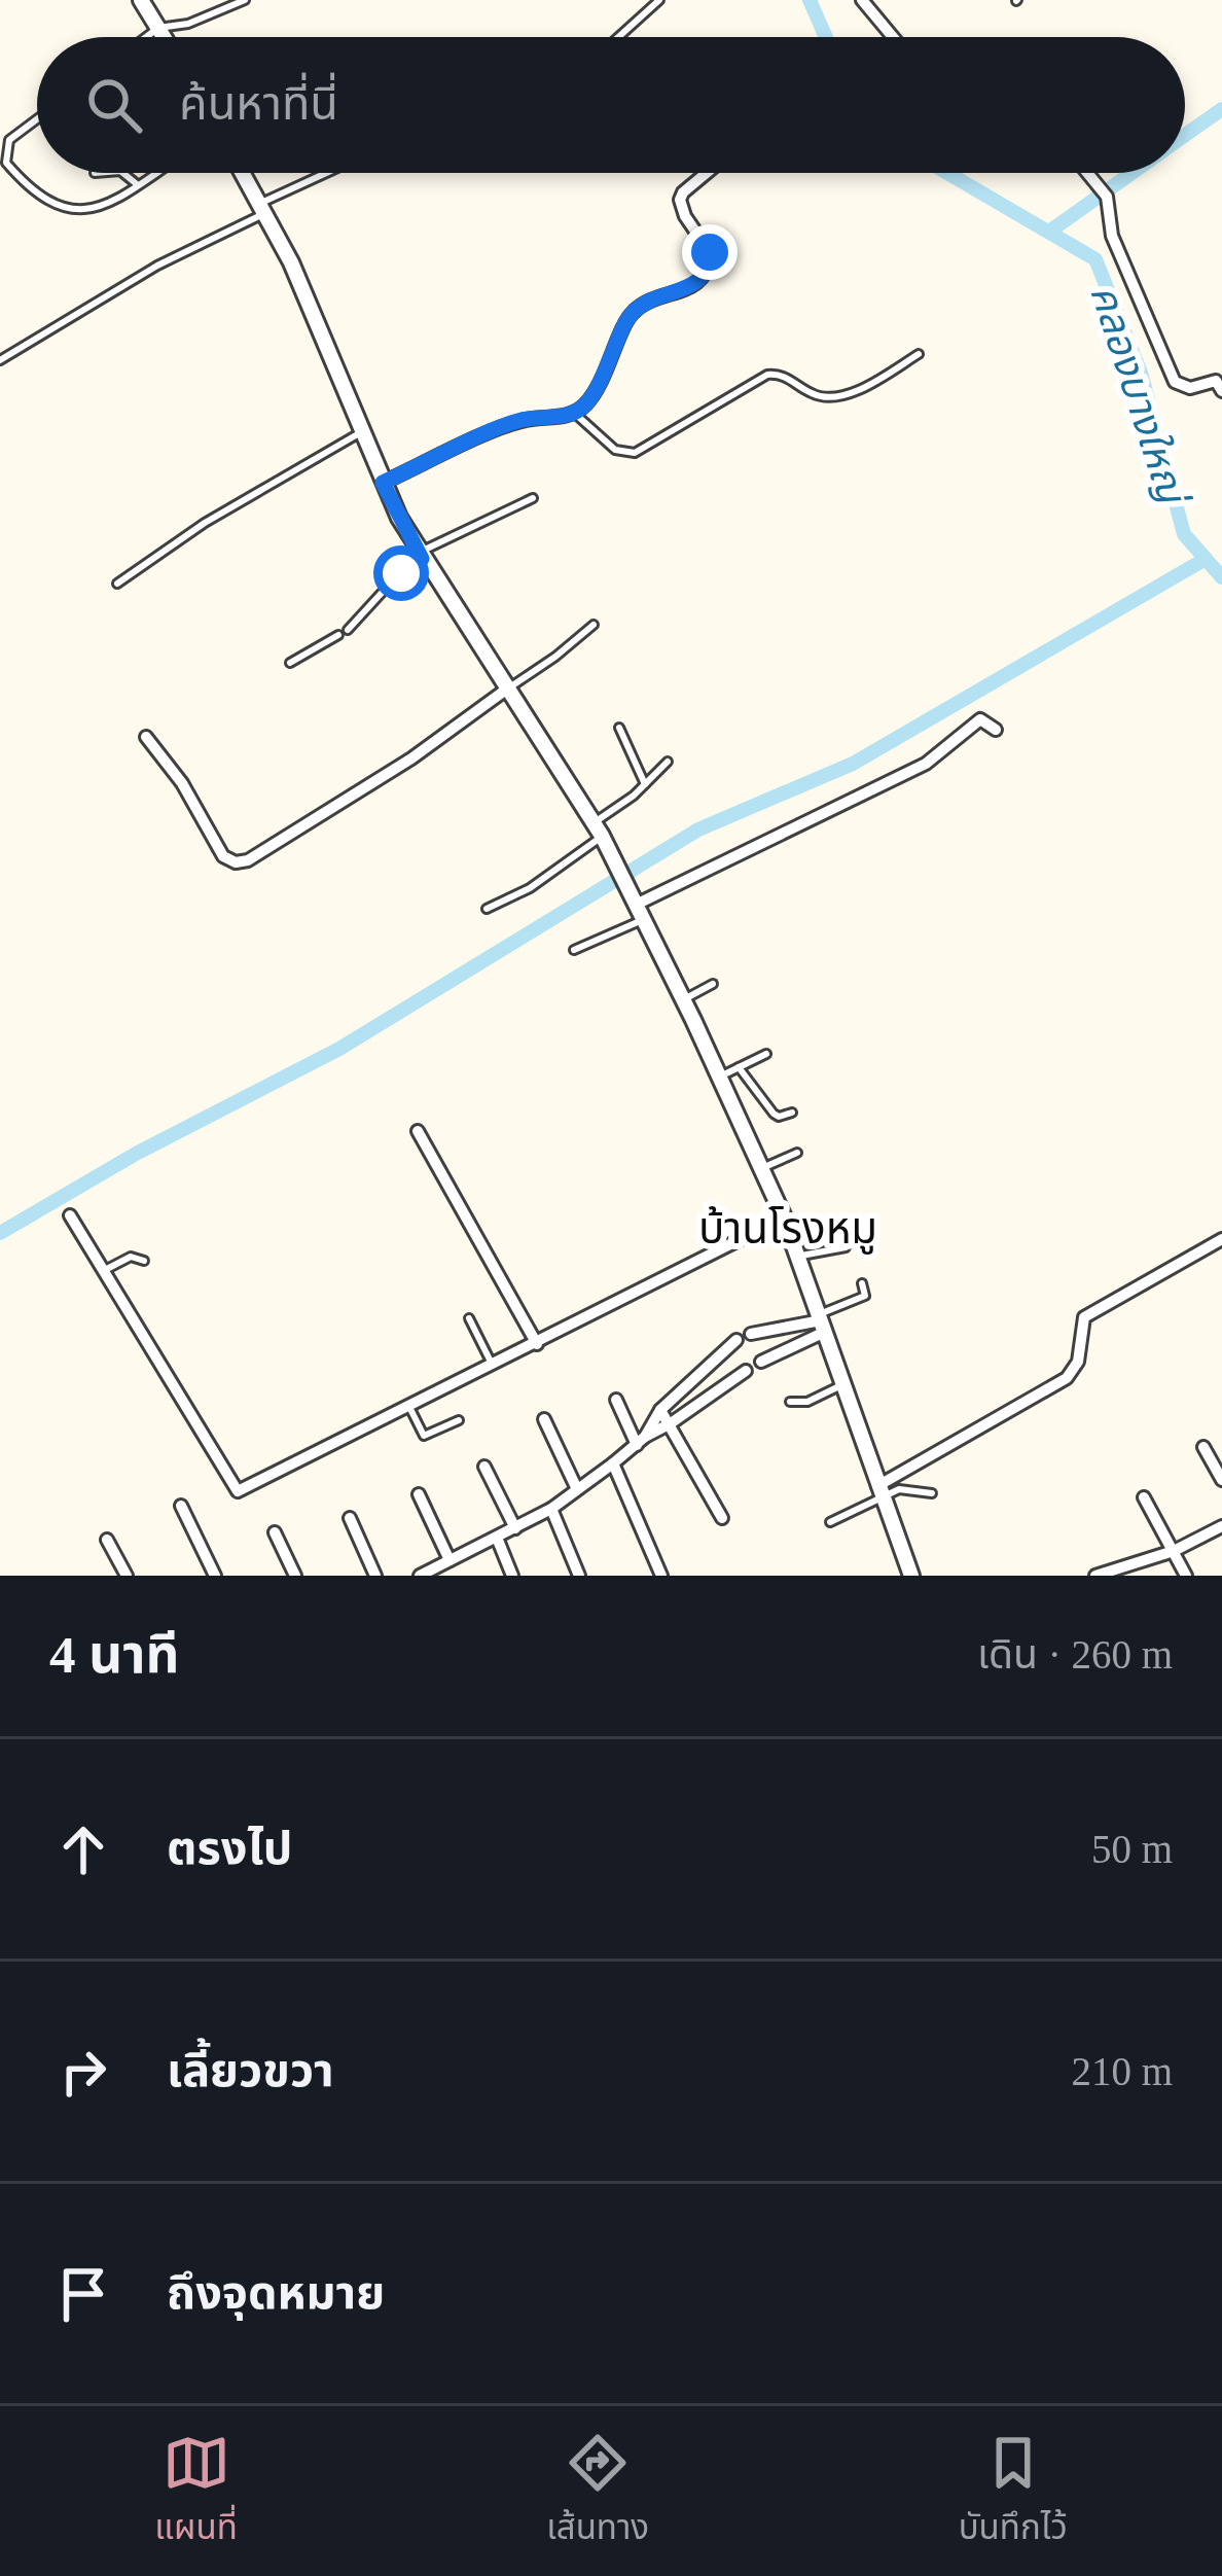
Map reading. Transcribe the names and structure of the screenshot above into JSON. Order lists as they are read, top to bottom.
{
  "districts": ["บ้านโรงหมู"],
  "water": ["คลองบางใหญ่"],
  "page": {
    "search": "ค้นหาที่นี่",
    "heading": ["4 นาที", "เดิน · 260 m"],
    "list": [
      ["ตรงไป", "50 m"],
      ["เลี้ยวขวา", "210 m"],
      "ถึงจุดหมาย"
    ],
    "nav": ["แผนที่", "เส้นทาง", "บันทึกไว้"]
  }
}
